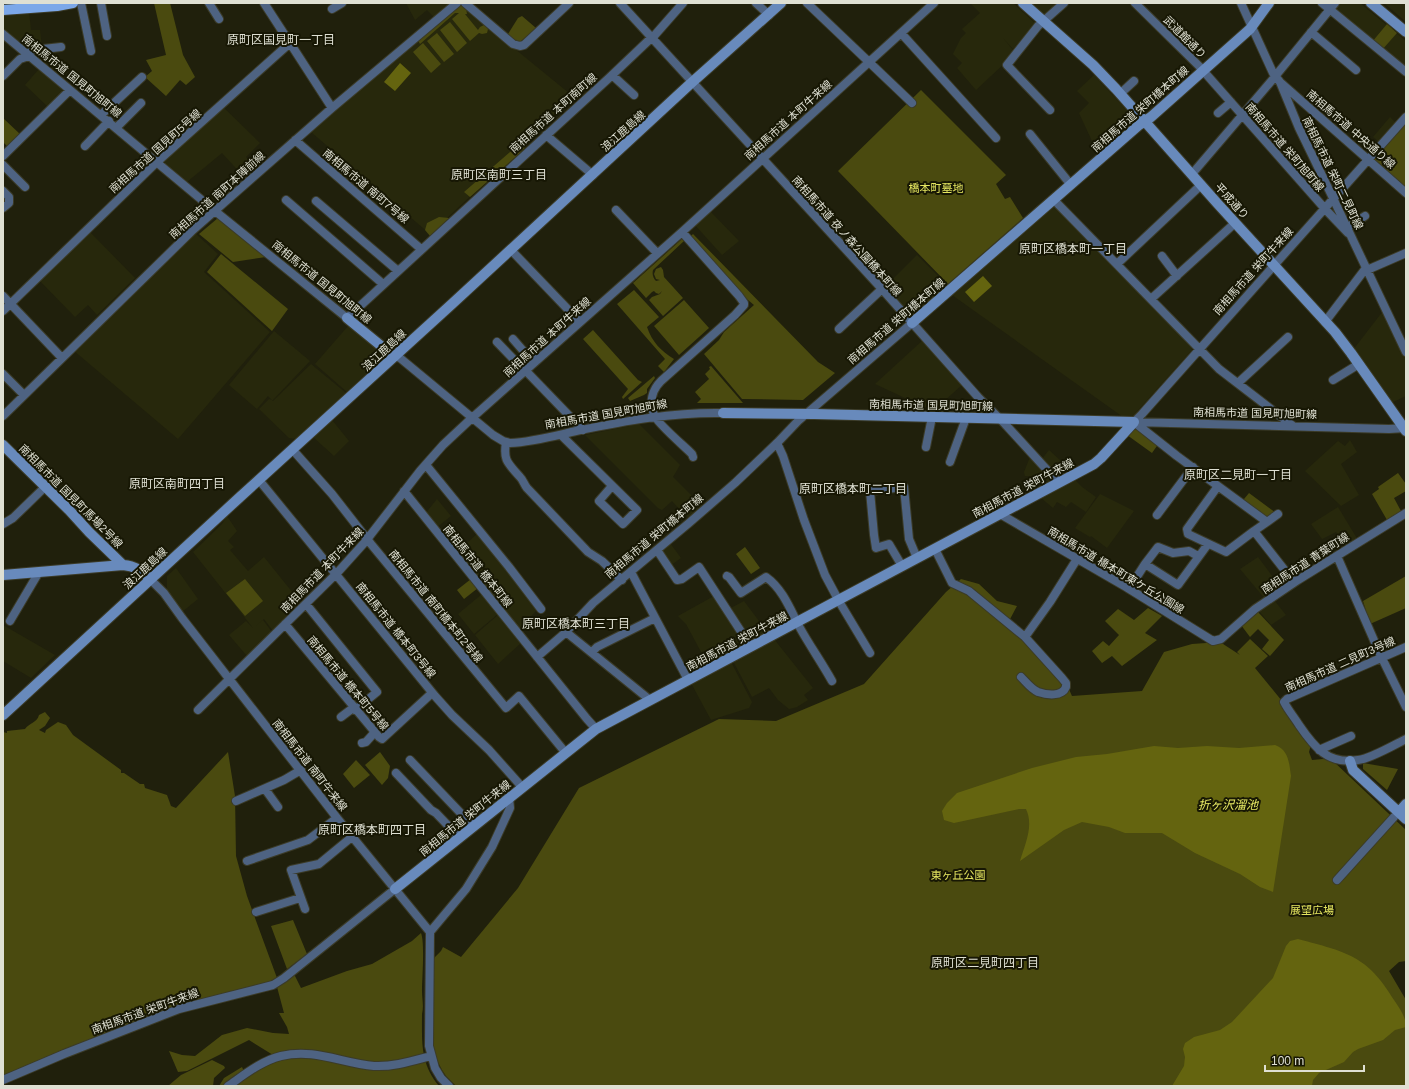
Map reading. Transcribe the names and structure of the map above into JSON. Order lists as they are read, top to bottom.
{
  "streets": {
    "street": [
      "武道館通り",
      "南相馬市道 国見町旭町線",
      "南相馬市道 栄町橋本町線",
      "南相馬市道 本町南町線",
      "南相馬市道 本町牛来線",
      "南相馬市道 中央通り線",
      "浪江鹿島線",
      "南相馬市道 栄町旭町線",
      "南相馬市道 国見町5号線",
      "南相馬市道 栄町二見町線",
      "南相馬市道 南町7号線",
      "南相馬市道 南町本陣前線",
      "平成通り",
      "南相馬市道 夜ノ森公園橋本町線",
      "南相馬市道 栄町牛来線",
      "南相馬市道 国見町馬場2号線",
      "南相馬市道 青葉町線",
      "南相馬市道 橋本町線",
      "南相馬市道 橋本町東ケ丘公園線",
      "南相馬市道 南町橋本町2号線",
      "南相馬市道 橋本町3号線",
      "南相馬市道 二見町3号線",
      "南相馬市道 橋本町5号線",
      "南相馬市道 南町牛来線"
    ]
  },
  "crossings": [
    ["武道館通り", "南相馬市道 栄町橋本町線"],
    ["武道館通り", "南相馬市道 栄町旭町線"],
    ["南相馬市道 国見町旭町線", "南相馬市道 栄町橋本町線"],
    ["南相馬市道 国見町旭町線", "南相馬市道 本町南町線"],
    ["南相馬市道 国見町旭町線", "南相馬市道 本町牛来線"],
    ["南相馬市道 国見町旭町線", "浪江鹿島線"],
    ["南相馬市道 国見町旭町線", "南相馬市道 国見町5号線"],
    ["南相馬市道 国見町旭町線", "南相馬市道 南町本陣前線"],
    ["南相馬市道 国見町旭町線", "平成通り"],
    ["南相馬市道 国見町旭町線", "南相馬市道 夜ノ森公園橋本町線"],
    ["南相馬市道 国見町旭町線", "南相馬市道 栄町牛来線"],
    ["南相馬市道 栄町橋本町線", "南相馬市道 栄町旭町線"],
    ["南相馬市道 栄町橋本町線", "南相馬市道 栄町二見町線"],
    ["南相馬市道 栄町橋本町線", "平成通り"],
    ["南相馬市道 栄町橋本町線", "南相馬市道 夜ノ森公園橋本町線"],
    ["南相馬市道 栄町橋本町線", "南相馬市道 橋本町線"],
    ["南相馬市道 本町南町線", "南相馬市道 南町7号線"],
    ["南相馬市道 本町南町線", "南相馬市道 夜ノ森公園橋本町線"],
    ["南相馬市道 本町牛来線", "南相馬市道 夜ノ森公園橋本町線"],
    ["南相馬市道 本町牛来線", "南相馬市道 橋本町線"],
    ["南相馬市道 本町牛来線", "南相馬市道 南町橋本町2号線"],
    ["南相馬市道 本町牛来線", "南相馬市道 橋本町3号線"],
    ["南相馬市道 本町牛来線", "南相馬市道 橋本町5号線"],
    ["南相馬市道 本町牛来線", "南相馬市道 南町牛来線"],
    ["南相馬市道 中央通り線", "南相馬市道 栄町二見町線"],
    ["南相馬市道 中央通り線", "南相馬市道 栄町牛来線"],
    ["浪江鹿島線", "南相馬市道 夜ノ森公園橋本町線"],
    ["浪江鹿島線", "南相馬市道 南町橋本町2号線"],
    ["浪江鹿島線", "南相馬市道 橋本町3号線"],
    ["浪江鹿島線", "南相馬市道 南町牛来線"],
    ["南相馬市道 栄町旭町線", "南相馬市道 栄町二見町線"],
    ["南相馬市道 栄町旭町線", "南相馬市道 栄町牛来線"],
    ["南相馬市道 栄町二見町線", "南相馬市道 栄町牛来線"],
    ["南相馬市道 南町7号線", "南相馬市道 南町本陣前線"],
    ["平成通り", "南相馬市道 栄町牛来線"],
    ["南相馬市道 夜ノ森公園橋本町線", "南相馬市道 栄町牛来線"],
    ["南相馬市道 栄町牛来線", "南相馬市道 橋本町線"],
    ["南相馬市道 栄町牛来線", "南相馬市道 橋本町東ケ丘公園線"],
    ["南相馬市道 栄町牛来線", "南相馬市道 南町橋本町2号線"],
    ["南相馬市道 栄町牛来線", "南相馬市道 橋本町3号線"],
    ["南相馬市道 栄町牛来線", "南相馬市道 南町牛来線"],
    ["南相馬市道 青葉町線", "南相馬市道 橋本町東ケ丘公園線"],
    ["南相馬市道 橋本町3号線", "南相馬市道 橋本町5号線"]
  ],
  "districts": [
    "原町区国見町一丁目",
    "原町区南町三丁目",
    "原町区橋本町一丁目",
    "原町区二見町一丁目",
    "原町区南町四丁目",
    "原町区橋本町二丁目",
    "原町区橋本町三丁目",
    "原町区橋本町四丁目",
    "原町区二見町四丁目"
  ],
  "water": ["折ヶ沢溜池"],
  "parks": ["橋本町墓地", "東ヶ丘公園", "展望広場"],
  "scale_bar": "100 m"
}
